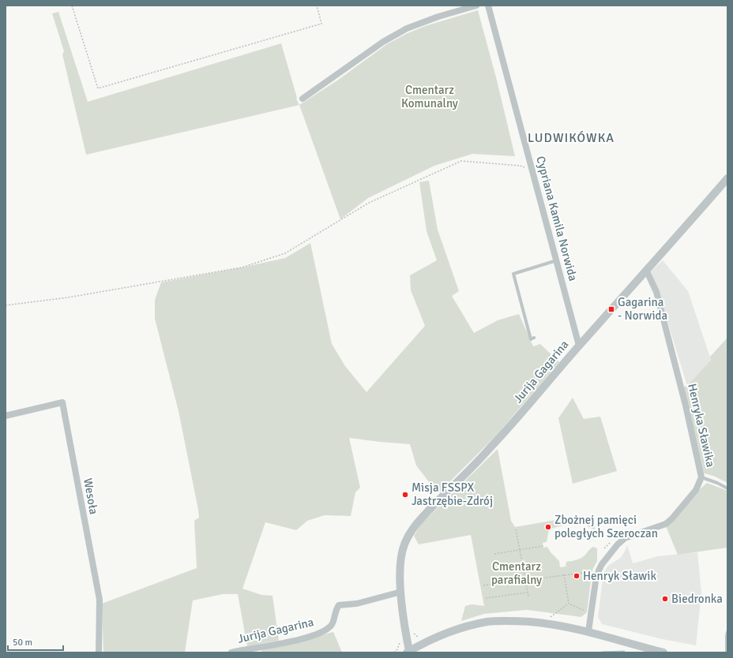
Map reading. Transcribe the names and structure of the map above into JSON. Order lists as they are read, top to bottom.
{
  "streets": {
    "street": [
      "Cypriana Kamila Norwida",
      "Jurija Gagarina",
      "Henryka Sławika",
      "Wesoła"
    ]
  },
  "crossings": [
    ["Cypriana Kamila Norwida", "Jurija Gagarina"],
    ["Jurija Gagarina", "Henryka Sławika"]
  ],
  "districts": ["LUDWIKÓWKA"],
  "parks": ["Cmentarz Komunalny", "Cmentarz parafialny"],
  "places": {
    "transit": ["Gagarina - Norwida"],
    "other": [
      "Misja FSSPX Jastrzębie-Zdrój",
      "Zbożnej pamięci poległych Szeroczan",
      "Henryk Sławik",
      "Biedronka"
    ]
  },
  "scale_bar": "50 m"
}
